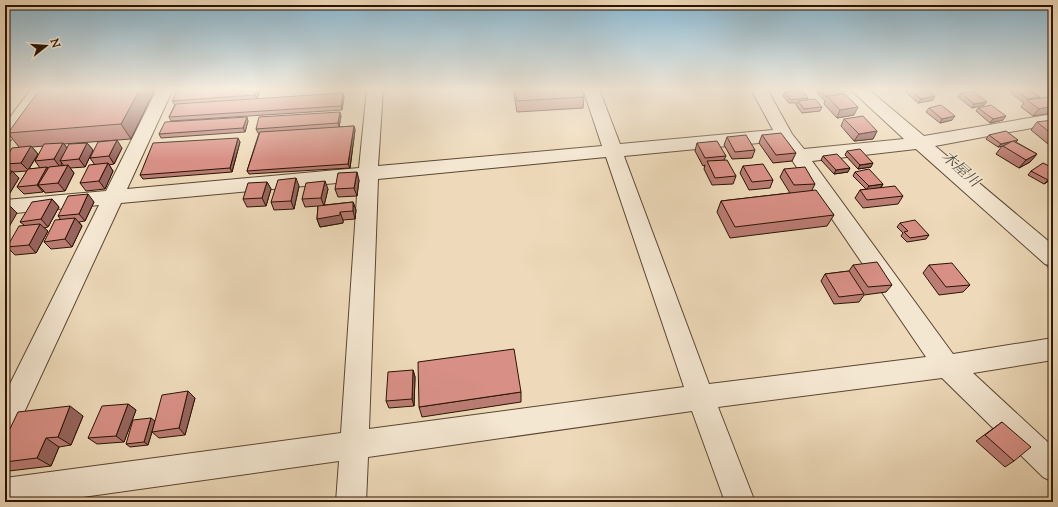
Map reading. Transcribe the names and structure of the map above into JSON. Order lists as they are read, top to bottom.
{
  "water": ["木屋川"],
  "north": "right"
}
